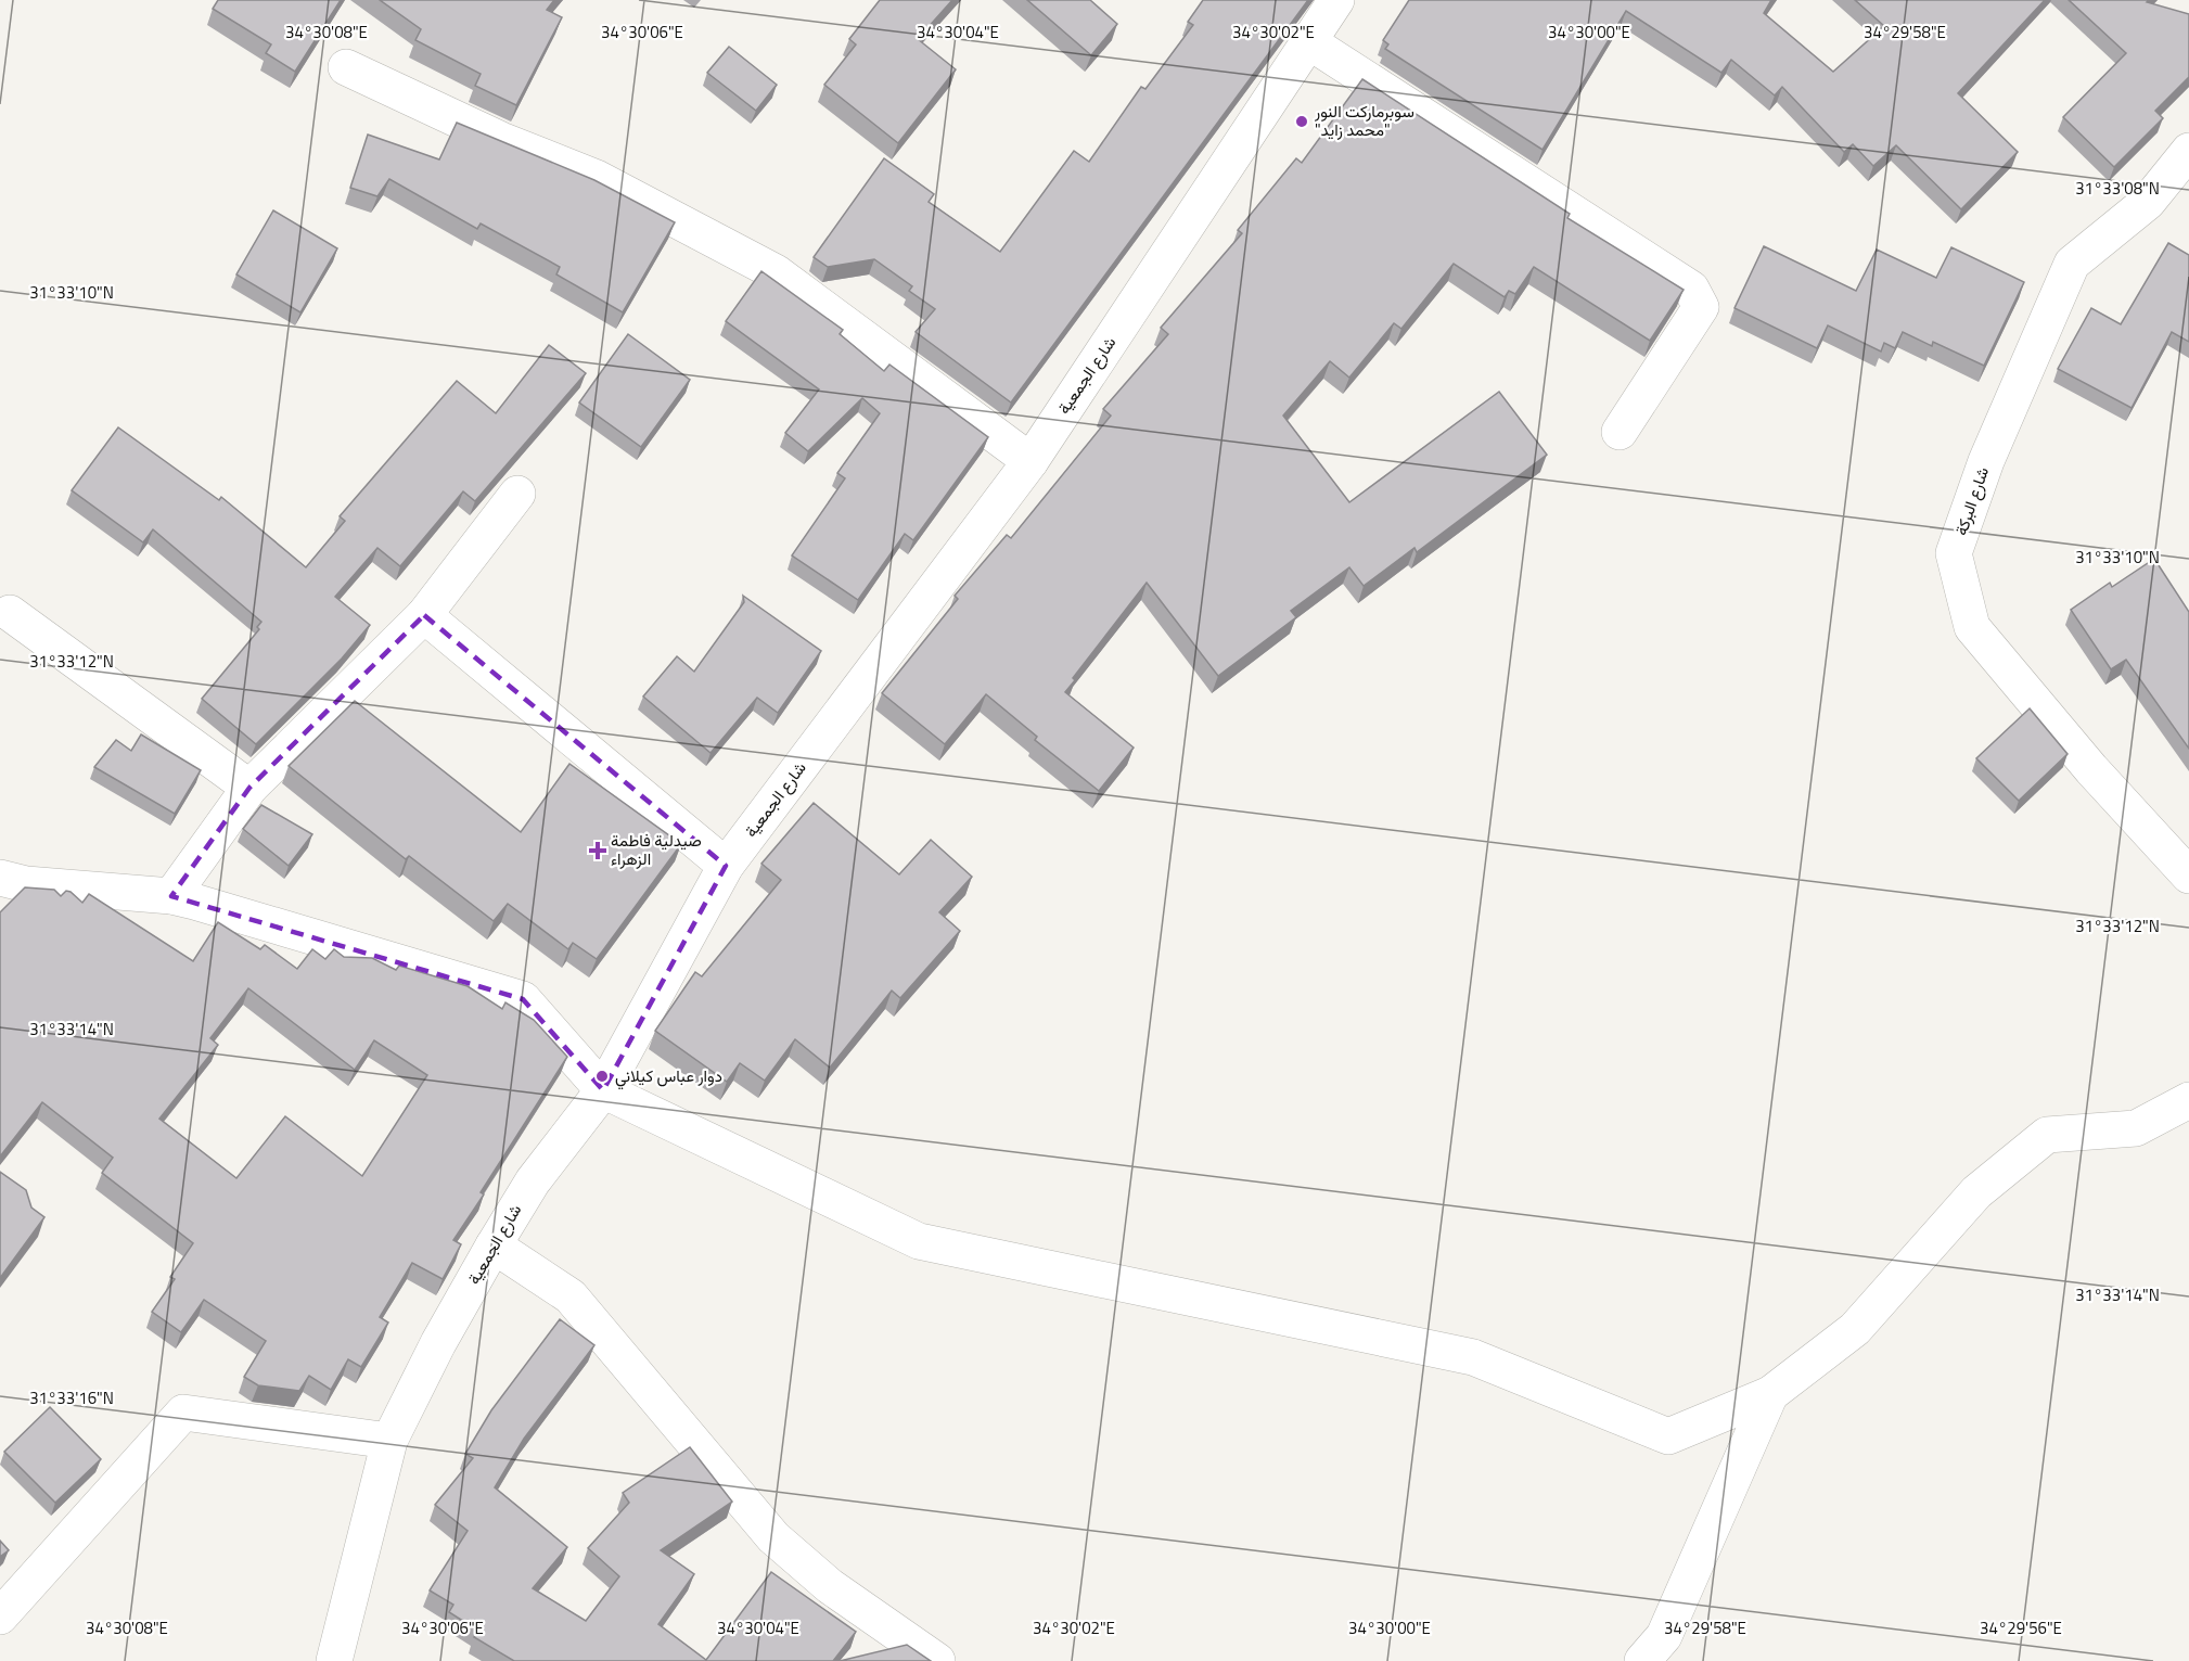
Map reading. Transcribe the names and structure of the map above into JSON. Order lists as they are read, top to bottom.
{
  "streets": {
    "street": ["شارع الجمعية", "شارع البركة"]
  },
  "places": {
    "other": ["سوبرماركت النور \"محمد زايد\"", "دوار عباس كيلاني"],
    "health": ["صيدلية فاطمة الزهراء"]
  },
  "coordinates": [
    "34°30'08\"E",
    "34°30'06\"E",
    "34°30'04\"E",
    "34°30'02\"E",
    "34°30'00\"E",
    "34°29'58\"E",
    "31°33'08\"N",
    "31°33'10\"N",
    "31°33'12\"N",
    "31°33'14\"N",
    "31°33'16\"N",
    "34°29'56\"E"
  ]
}
